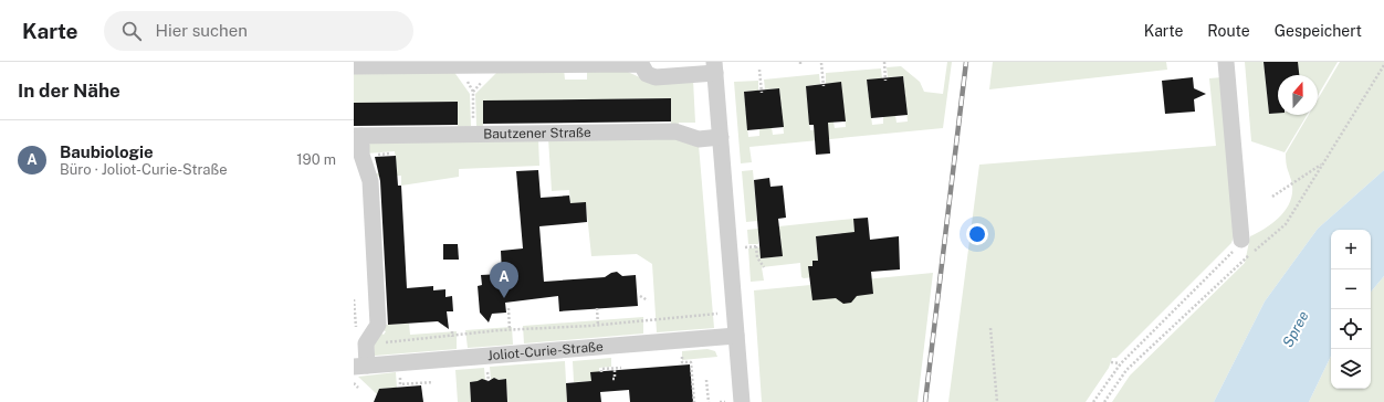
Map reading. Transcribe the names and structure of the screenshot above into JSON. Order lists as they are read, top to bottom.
{
  "streets": {
    "street": ["Bautzener Straße", "Joliot-Curie-Straße"]
  },
  "water": ["Spree"],
  "north": "top",
  "page": {
    "header": "Karte",
    "search": "Hier suchen",
    "nav": ["Karte", "Route", "Gespeichert"],
    "heading": "In der Nähe",
    "list": [
      {
        "mark": "A",
        "name": "Baubiologie",
        "note": "Büro · Joliot-Curie-Straße",
        "value": "190 m"
      }
    ],
    "map_buttons": ["+", "−"],
    "pins": "A"
  }
}
